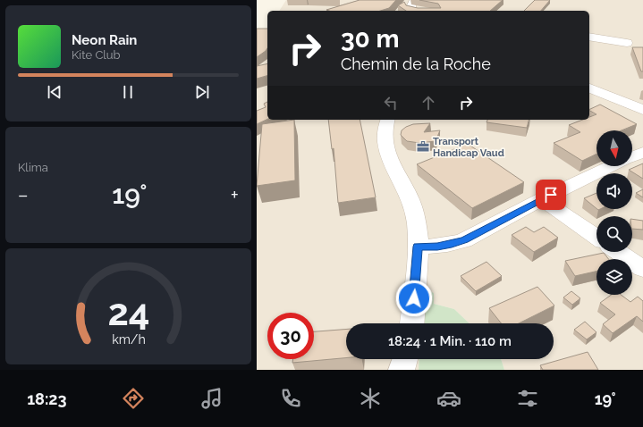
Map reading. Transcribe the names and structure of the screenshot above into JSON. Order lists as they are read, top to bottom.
{
  "places": {
    "office": ["Transport Handicap Vaud"]
  },
  "north": "bottom",
  "page": {
    "turn": ["30 m", "Chemin de la Roche"],
    "song": ["Neon Rain", "Kite Club"],
    "tile": "Klima",
    "heat": ["−", "19°", "+"],
    "limit": "30",
    "trip": "18:24 · 1 Min. · 110 m",
    "tabs": ["18:23", "19°"],
    "gauge": ["24", "km/h"]
  }
}
